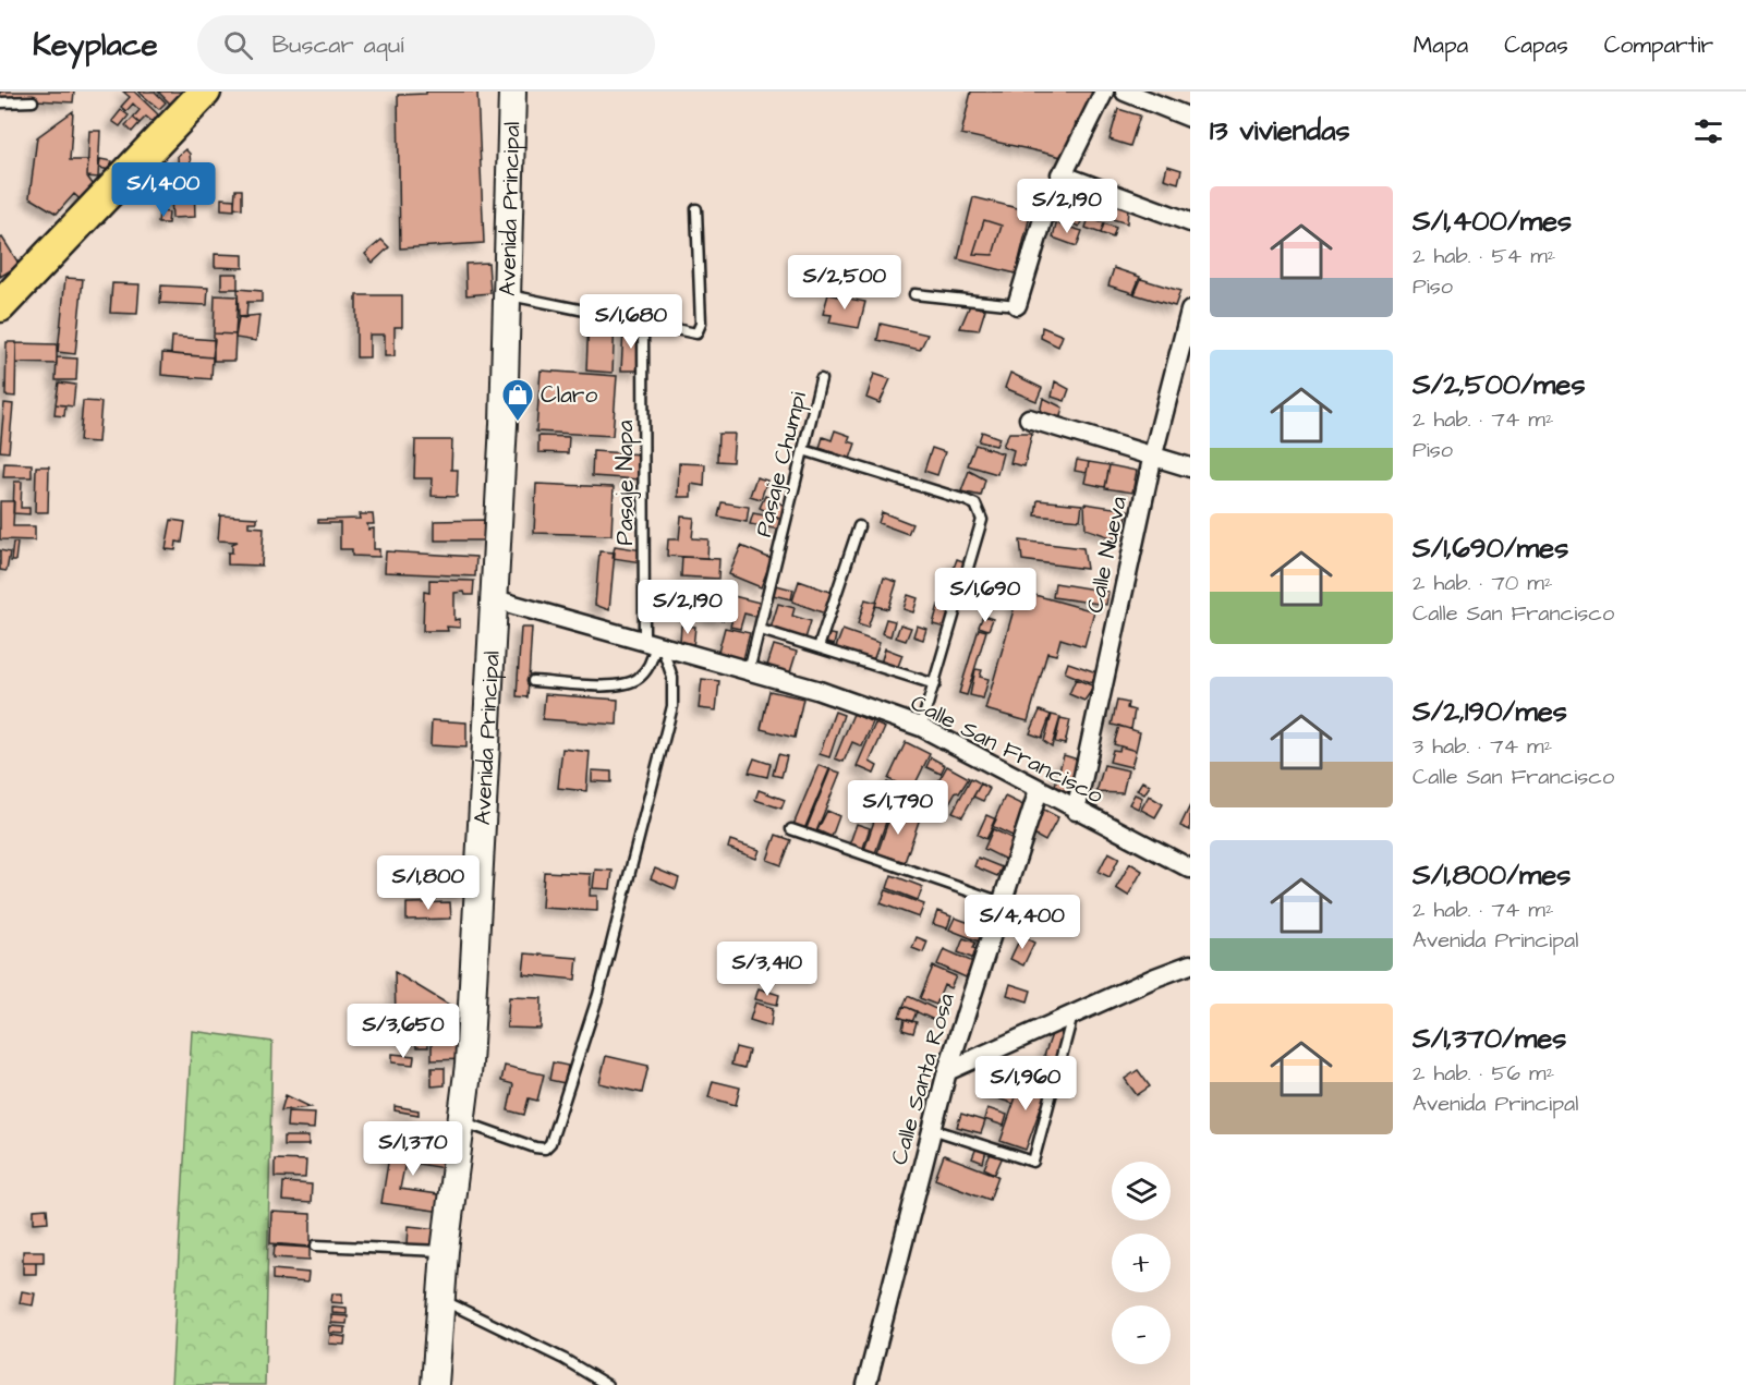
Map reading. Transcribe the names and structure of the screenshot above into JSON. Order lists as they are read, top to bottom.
{
  "streets": {
    "main road": ["Avenida Principal"],
    "street": ["Calle Nueva", "Calle San Francisco", "Calle Santa Rosa"],
    "lane": ["Pasaje Chumpi", "Pasaje Napa"]
  },
  "crossings": [
    ["Avenida Principal", "Calle San Francisco"],
    ["Pasaje Chumpi", "Calle San Francisco"],
    ["Pasaje Napa", "Calle San Francisco"],
    ["Calle Nueva", "Calle San Francisco"],
    ["Calle San Francisco", "Calle Santa Rosa"]
  ],
  "places": {
    "shop": ["Claro"]
  },
  "page": {
    "header": "Keyplace",
    "search": "Buscar aquí",
    "nav": ["Mapa", "Capas", "Compartir"],
    "heading": "13 viviendas",
    "price": [
      "S/1,400",
      "S/2,190",
      "S/2,500",
      "S/1,680",
      "S/1,690",
      "S/2,190",
      "S/1,790",
      "S/1,800",
      "S/4,400",
      "S/3,410",
      "S/3,650",
      "S/1,960",
      "S/1,370"
    ],
    "list": [
      {
        "name": "S/1,400/mes",
        "note": "2 hab. · 54 m² · Piso"
      },
      {
        "name": "S/2,500/mes",
        "note": "2 hab. · 74 m² · Piso"
      },
      {
        "name": "S/1,690/mes",
        "note": "2 hab. · 70 m² · Calle San Francisco"
      },
      {
        "name": "S/2,190/mes",
        "note": "3 hab. · 74 m² · Calle San Francisco"
      },
      {
        "name": "S/1,800/mes",
        "note": "2 hab. · 74 m² · Avenida Principal"
      },
      {
        "name": "S/1,370/mes",
        "note": "2 hab. · 56 m² · Avenida Principal"
      }
    ],
    "map_buttons": ["+", "−"]
  }
}
